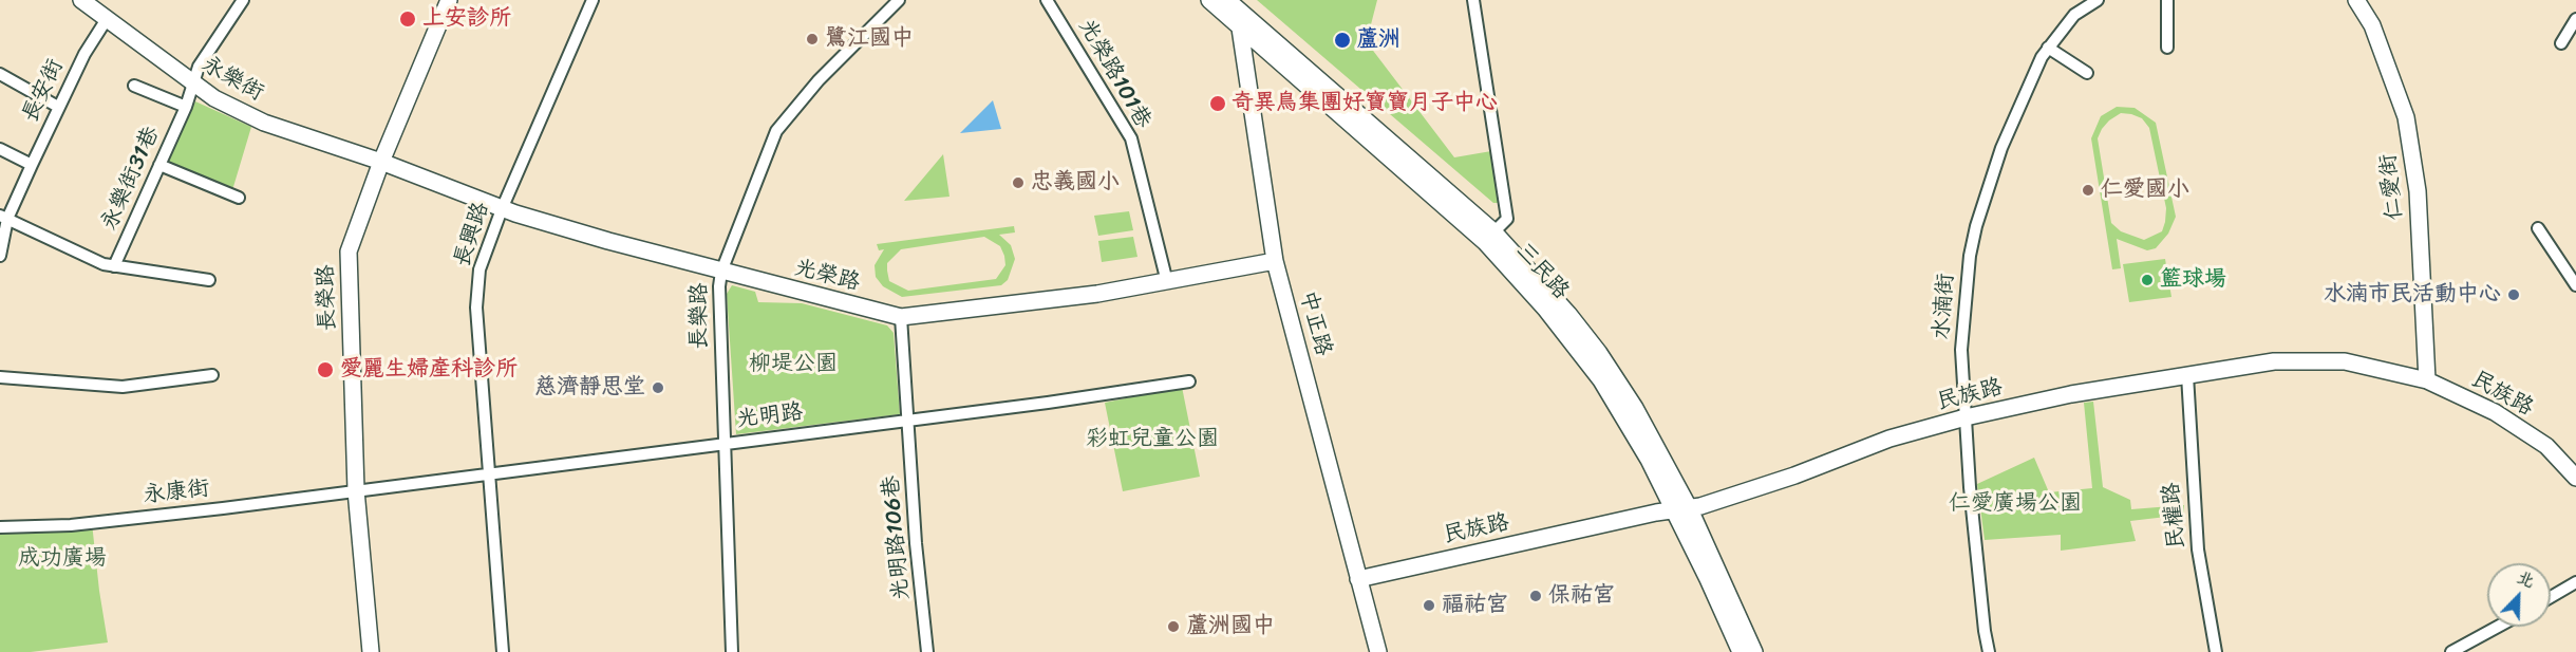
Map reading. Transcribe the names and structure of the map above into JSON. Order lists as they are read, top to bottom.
{
  "streets": {
    "street": [
      "光榮路101巷",
      "永樂街",
      "長安街",
      "永樂街31巷",
      "仁愛街",
      "長興路",
      "三民路",
      "光榮路",
      "長榮路",
      "水湳街",
      "長樂路",
      "中正路",
      "民族路",
      "光明路",
      "永康街",
      "民權路",
      "光明路106巷"
    ]
  },
  "crossings": [
    ["光榮路101巷", "光榮路"],
    ["永樂街", "長安街"],
    ["永樂街", "永樂街31巷"],
    ["永樂街", "光榮路"],
    ["永樂街", "長榮路"],
    ["仁愛街", "民族路"],
    ["長興路", "光榮路"],
    ["長興路", "光明路"],
    ["三民路", "中正路"],
    ["三民路", "民族路"],
    ["光榮路", "長榮路"],
    ["光榮路", "長樂路"],
    ["光榮路", "中正路"],
    ["光榮路", "光明路106巷"],
    ["長榮路", "光明路"],
    ["長榮路", "永康街"],
    ["水湳街", "民族路"],
    ["長樂路", "光明路"],
    ["中正路", "民族路"],
    ["民族路", "民權路"],
    ["光明路", "永康街"],
    ["光明路", "光明路106巷"]
  ],
  "parks": [
    "柳堤公園",
    "彩虹兒童公園",
    "仁愛廣場公園",
    "成功廣場"
  ],
  "places": [
    "上安診所",
    "鷺江國中",
    "蘆洲",
    "奇異鳥集團好寶寶月子中心",
    "忠義國小",
    "仁愛國小",
    "籃球場",
    "水湳市民活動中心",
    "愛麗生婦產科診所",
    "慈濟靜思堂",
    "保祐宮",
    "福祐宮",
    "蘆洲國中"
  ],
  "north": "top right"
}
